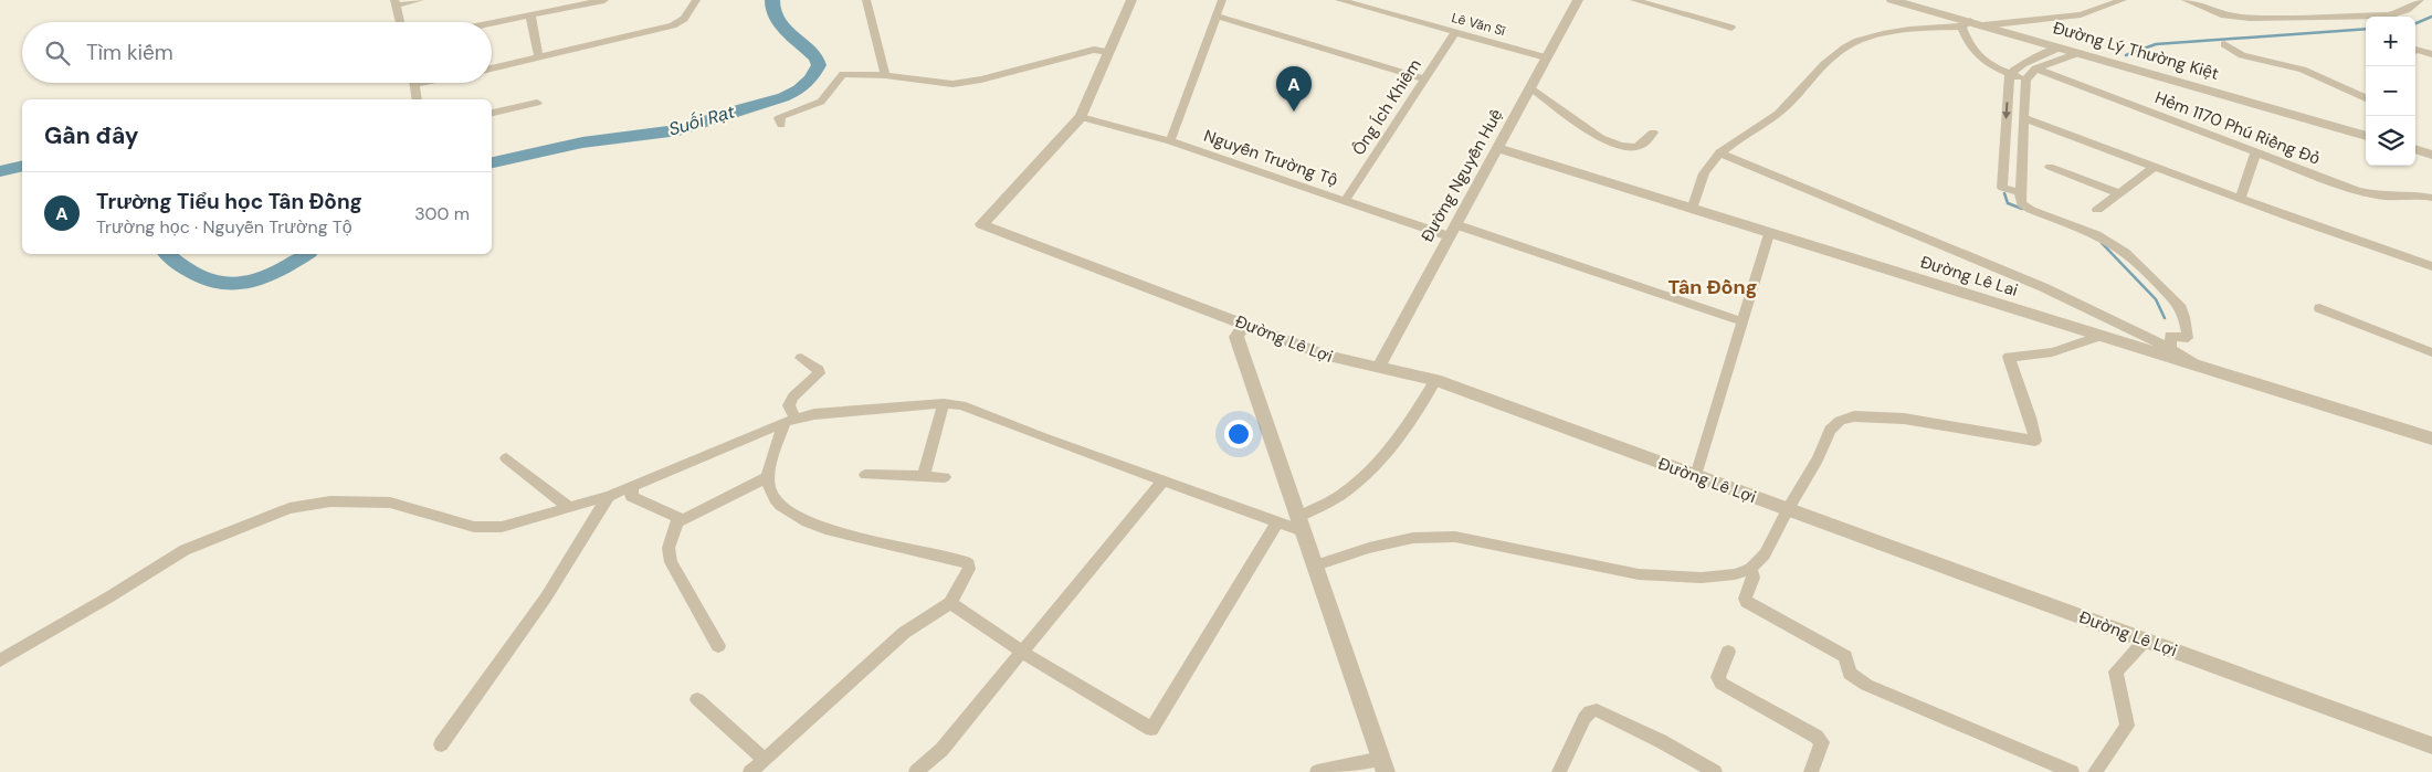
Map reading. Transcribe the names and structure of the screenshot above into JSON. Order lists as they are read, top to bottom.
{
  "streets": {
    "street": [
      "Lê Văn Sĩ",
      "Đường Lý Thường Kiệt",
      "Ông Ích Khiêm",
      "Hẻm 1170 Phú Riềng Đỏ",
      "Nguyễn Trường Tộ",
      "Đường Nguyễn Huệ",
      "Đường Lê Lai",
      "Đường Lê Lợi"
    ]
  },
  "crossings": [
    ["Lê Văn Sĩ", "Ông Ích Khiêm"],
    ["Lê Văn Sĩ", "Đường Nguyễn Huệ"],
    ["Ông Ích Khiêm", "Nguyễn Trường Tộ"],
    ["Nguyễn Trường Tộ", "Đường Nguyễn Huệ"],
    ["Nguyễn Trường Tộ", "Đường Lê Lợi"],
    ["Đường Nguyễn Huệ", "Đường Lê Lai"],
    ["Đường Nguyễn Huệ", "Đường Lê Lợi"]
  ],
  "districts": ["Tân Đồng"],
  "water": ["Suối Rạt"],
  "page": {
    "map_buttons": ["+", "−"],
    "search": "Tìm kiếm",
    "pins": "A",
    "heading": "Gần đây",
    "list": [
      {
        "mark": "A",
        "name": "Trường Tiểu học Tân Đồng",
        "note": "Trường học · Nguyễn Trường Tộ",
        "value": "300 m"
      }
    ]
  }
}
